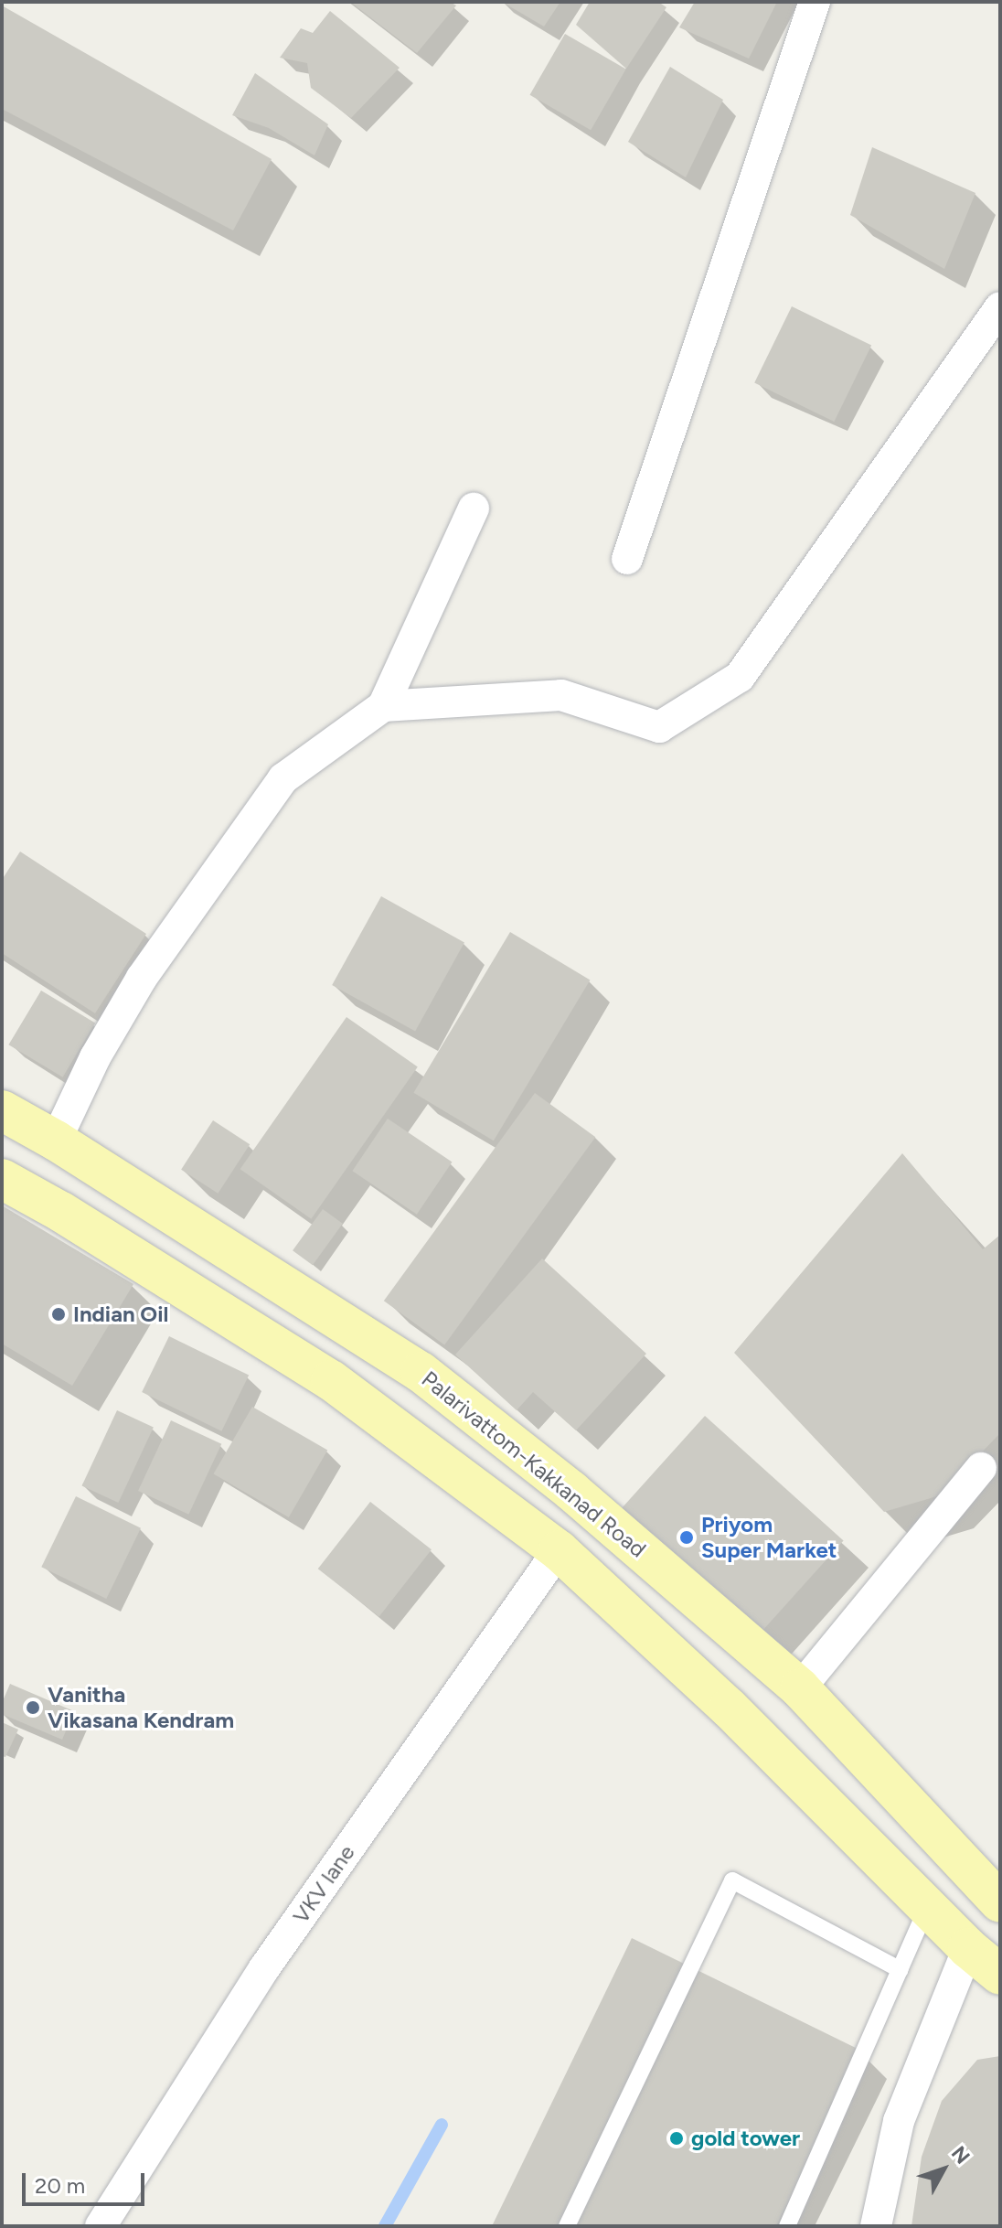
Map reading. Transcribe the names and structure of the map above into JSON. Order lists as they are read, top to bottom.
{
  "streets": {
    "main road": ["Palarivattom-Kakkanad Road"],
    "street": ["VKV lane"]
  },
  "places": [
    "Indian Oil",
    "Priyom Super Market",
    "Vanitha Vikasana Kendram",
    "gold tower"
  ],
  "scale_bar": "20 m",
  "north": "top right"
}
